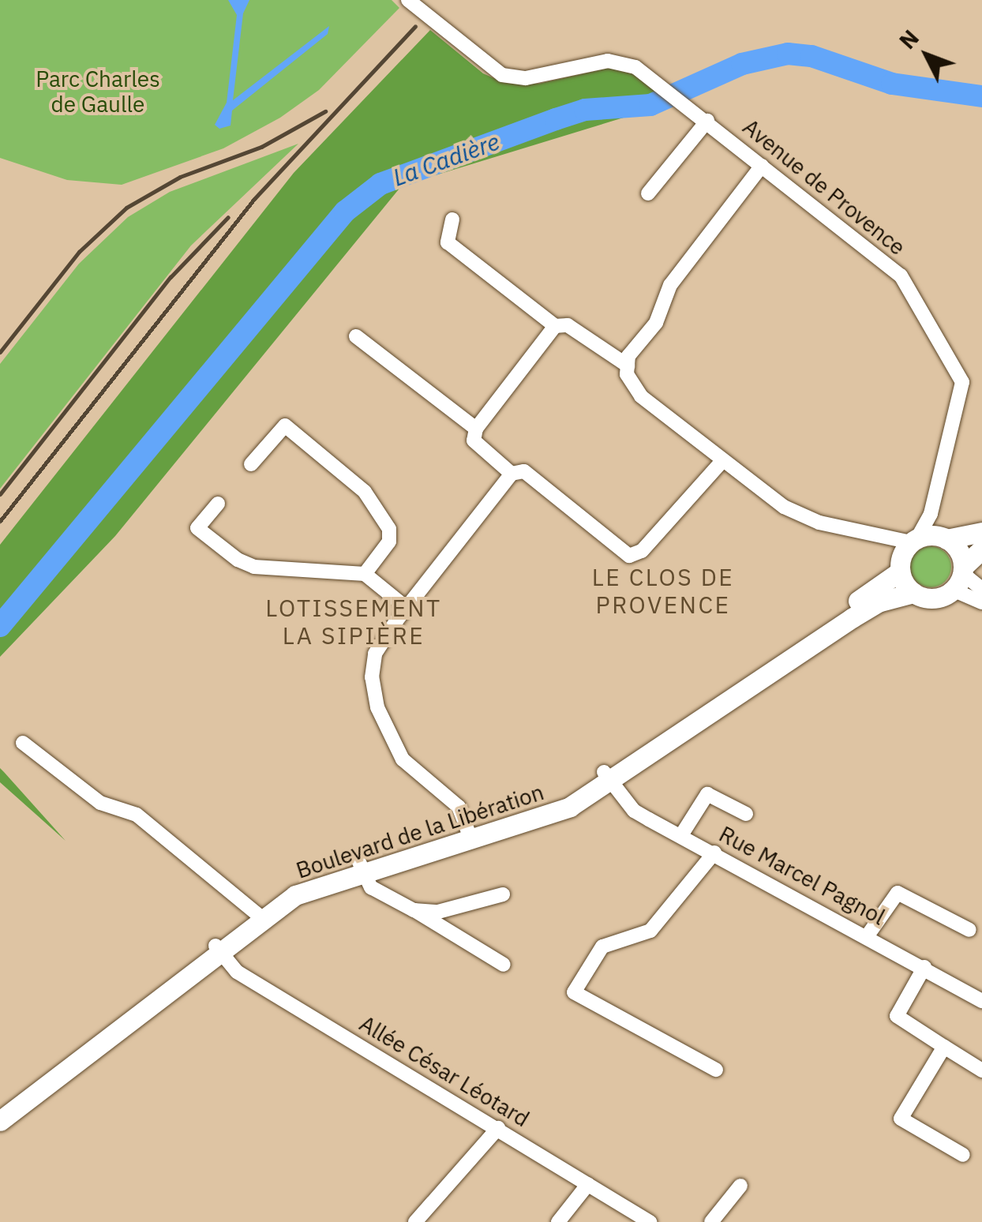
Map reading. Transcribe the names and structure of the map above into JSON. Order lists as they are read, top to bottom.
{
  "streets": {
    "street": [
      "Avenue de Provence",
      "Boulevard de la Libération",
      "Rue Marcel Pagnol",
      "Allée César Léotard"
    ]
  },
  "crossings": [
    ["Avenue de Provence", "Boulevard de la Libération"],
    ["Boulevard de la Libération", "Rue Marcel Pagnol"],
    ["Boulevard de la Libération", "Allée César Léotard"]
  ],
  "districts": ["LE CLOS DE PROVENCE", "LOTISSEMENT LA SIPIÈRE"],
  "water": ["La Cadière"],
  "parks": ["Parc Charles de Gaulle"],
  "north": "top left"
}
